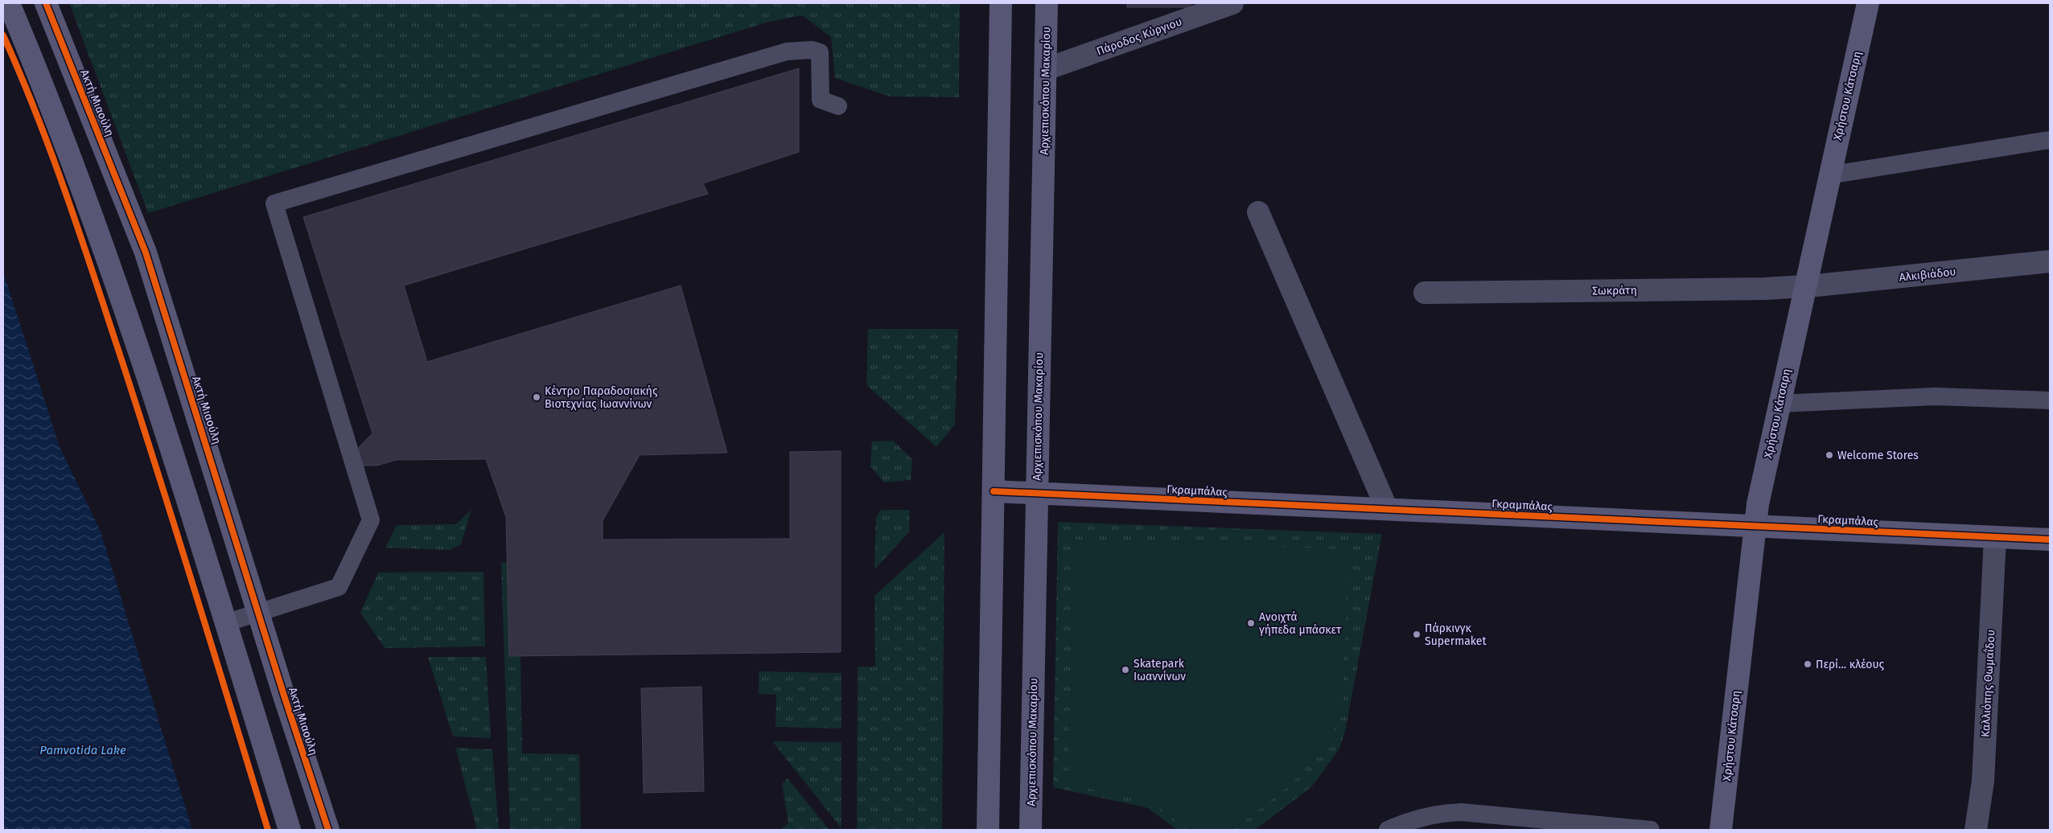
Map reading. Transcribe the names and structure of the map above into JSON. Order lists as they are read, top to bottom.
{
  "streets": {
    "street": [
      "Πάροδος Κύργιου",
      "Αρχιεπισκόπου Μακαρίου",
      "Χρήστου Κάτσαρη",
      "Ακτή Μιαούλη",
      "Αλκιβιάδου",
      "Σωκράτη",
      "Γκραμπάλας",
      "Καλλιόπης Θωμαΐδου"
    ]
  },
  "crossings": [
    ["Πάροδος Κύργιου", "Αρχιεπισκόπου Μακαρίου"],
    ["Αρχιεπισκόπου Μακαρίου", "Γκραμπάλας"],
    ["Χρήστου Κάτσαρη", "Αλκιβιάδου"],
    ["Χρήστου Κάτσαρη", "Σωκράτη"],
    ["Χρήστου Κάτσαρη", "Γκραμπάλας"],
    ["Αλκιβιάδου", "Σωκράτη"],
    ["Γκραμπάλας", "Καλλιόπης Θωμαΐδου"]
  ],
  "water": ["Pamvotida Lake"],
  "places": [
    "Κέντρο Παραδοσιακής Βιοτεχνίας Ιωαννίνων",
    "Welcome Stores",
    "Ανοιχτά γήπεδα μπάσκετ",
    "Πάρκινγκ Supermaket",
    "Περί... κλέους",
    "Skatepark Ιωαννίνων"
  ]
}
